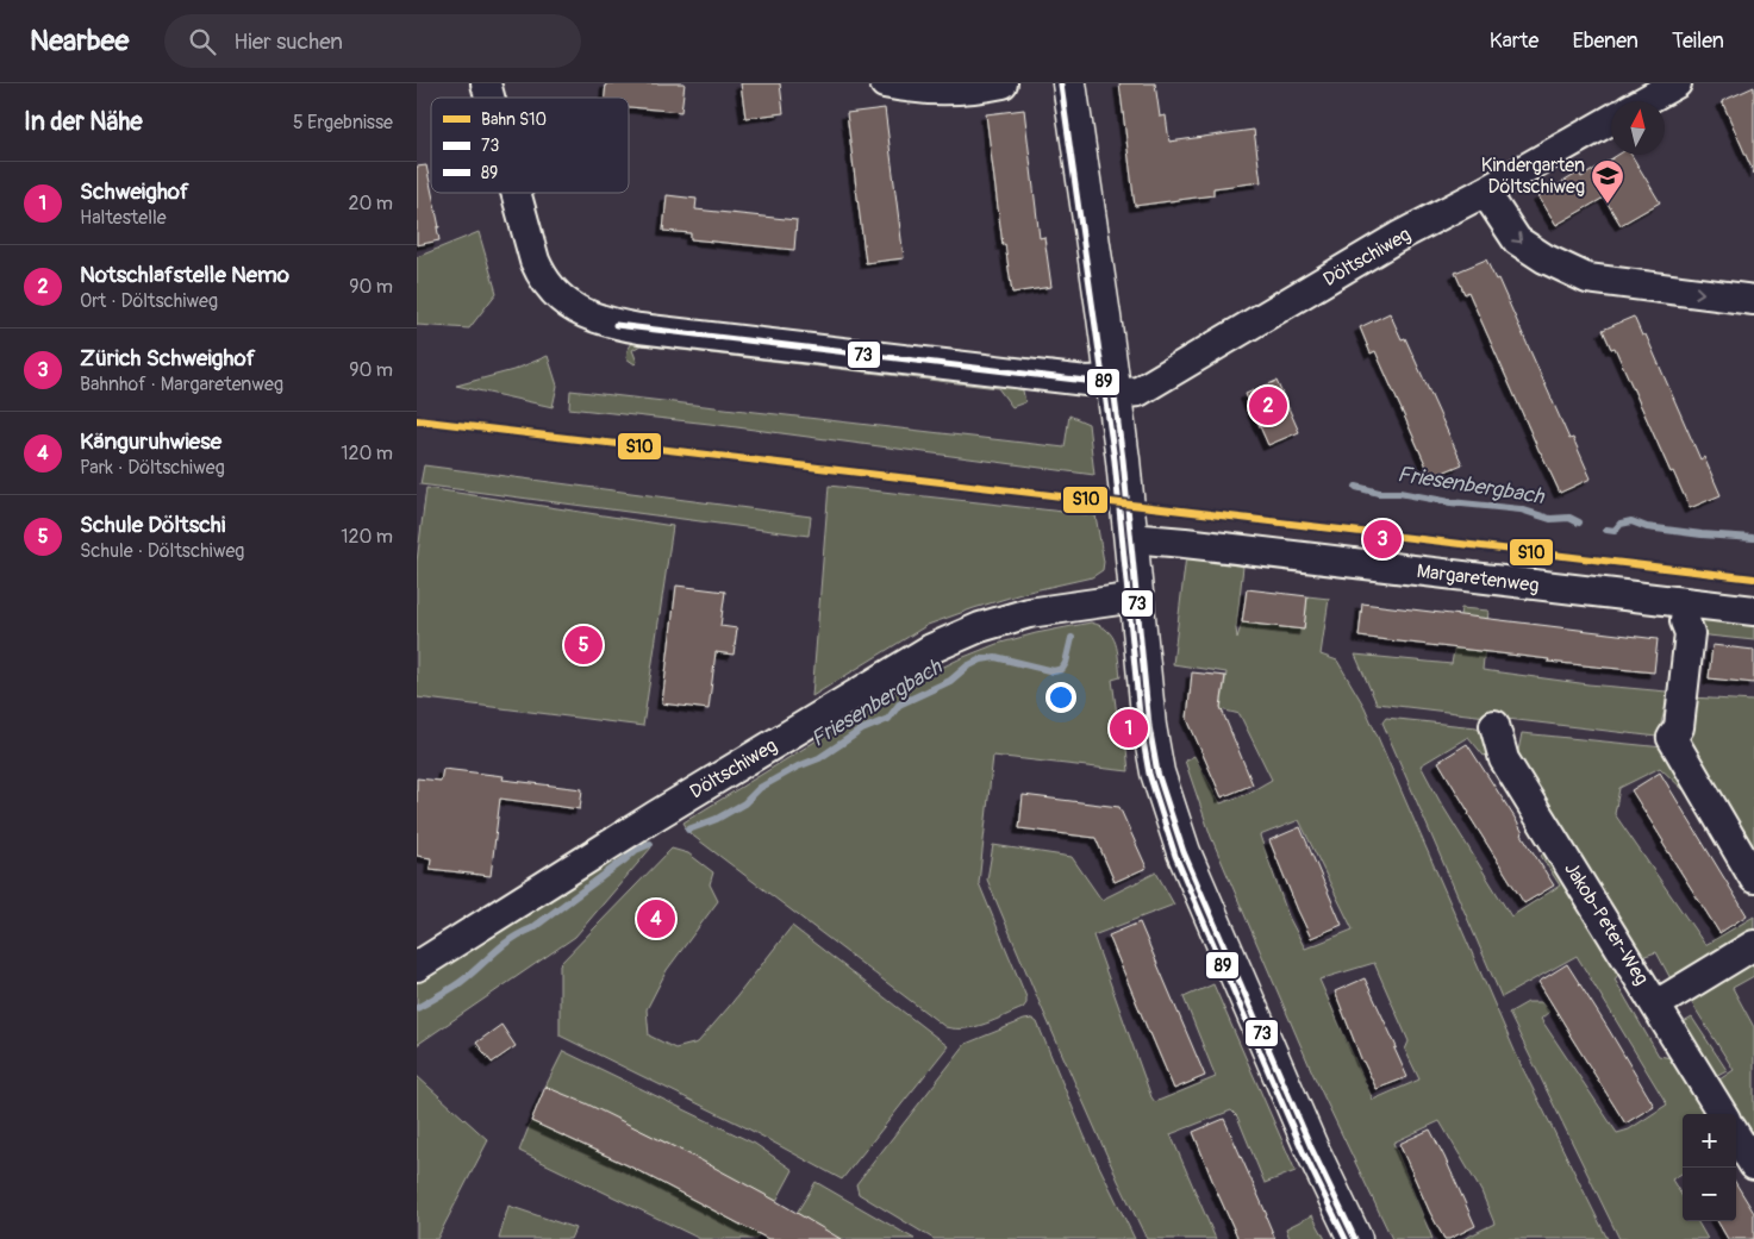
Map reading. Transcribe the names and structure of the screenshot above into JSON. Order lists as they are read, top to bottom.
{
  "streets": {
    "street": ["Döltschiweg", "Margaretenweg", "Jakob-Peter-Weg"]
  },
  "water": ["Friesenbergbach"],
  "places": {
    "school or university": ["Kindergarten Döltschiweg"]
  },
  "lines": ["transit line 89", "transit line 73", "rail line S10"],
  "legend": ["Bahn S10", "73", "89"],
  "north": "top",
  "page": {
    "header": "Nearbee",
    "search": "Hier suchen",
    "nav": ["Karte", "Ebenen", "Teilen"],
    "heading": ["In der Nähe", "5 Ergebnisse"],
    "list": [
      {
        "mark": "1",
        "name": "Schweighof",
        "note": "Haltestelle",
        "value": "20 m"
      },
      {
        "mark": "2",
        "name": "Notschlafstelle Nemo",
        "note": "Ort · Döltschiweg",
        "value": "90 m"
      },
      {
        "mark": "3",
        "name": "Zürich Schweighof",
        "note": "Bahnhof · Margaretenweg",
        "value": "90 m"
      },
      {
        "mark": "4",
        "name": "Känguruhwiese",
        "note": "Park · Döltschiweg",
        "value": "120 m"
      },
      {
        "mark": "5",
        "name": "Schule Döltschi",
        "note": "Schule · Döltschiweg",
        "value": "120 m"
      }
    ],
    "pins": [
      "2",
      "3",
      "5",
      "1",
      "4"
    ],
    "map_buttons": ["+", "−"]
  }
}
